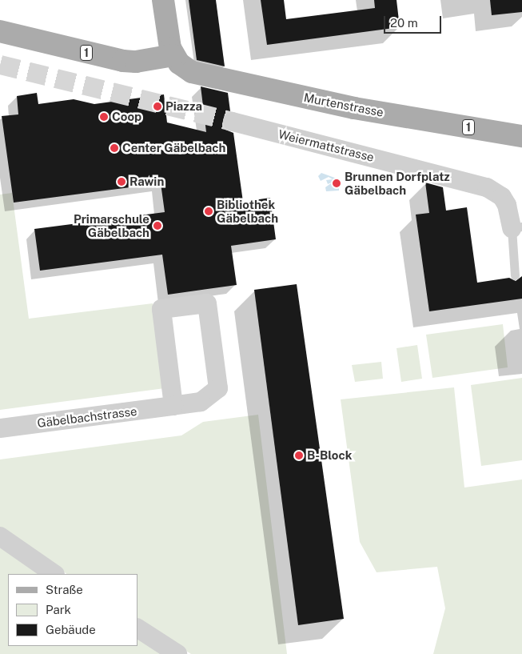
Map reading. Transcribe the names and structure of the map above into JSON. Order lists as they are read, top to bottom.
{
  "streets": {
    "main road": ["1", "Murtenstrasse"],
    "street": ["Weiermattstrasse", "Gäbelbachstrasse"]
  },
  "crossings": [
    ["1", "Murtenstrasse"]
  ],
  "places": [
    "Piazza",
    "Coop",
    "Center Gäbelbach",
    "Rawin",
    "Brunnen Dorfplatz Gäbelbach",
    "Bibliothek Gäbelbach",
    "Primarschule Gäbelbach",
    "B-Block"
  ],
  "legend": ["Straße", "Park", "Gebäude"],
  "scale_bar": "20 m"
}
